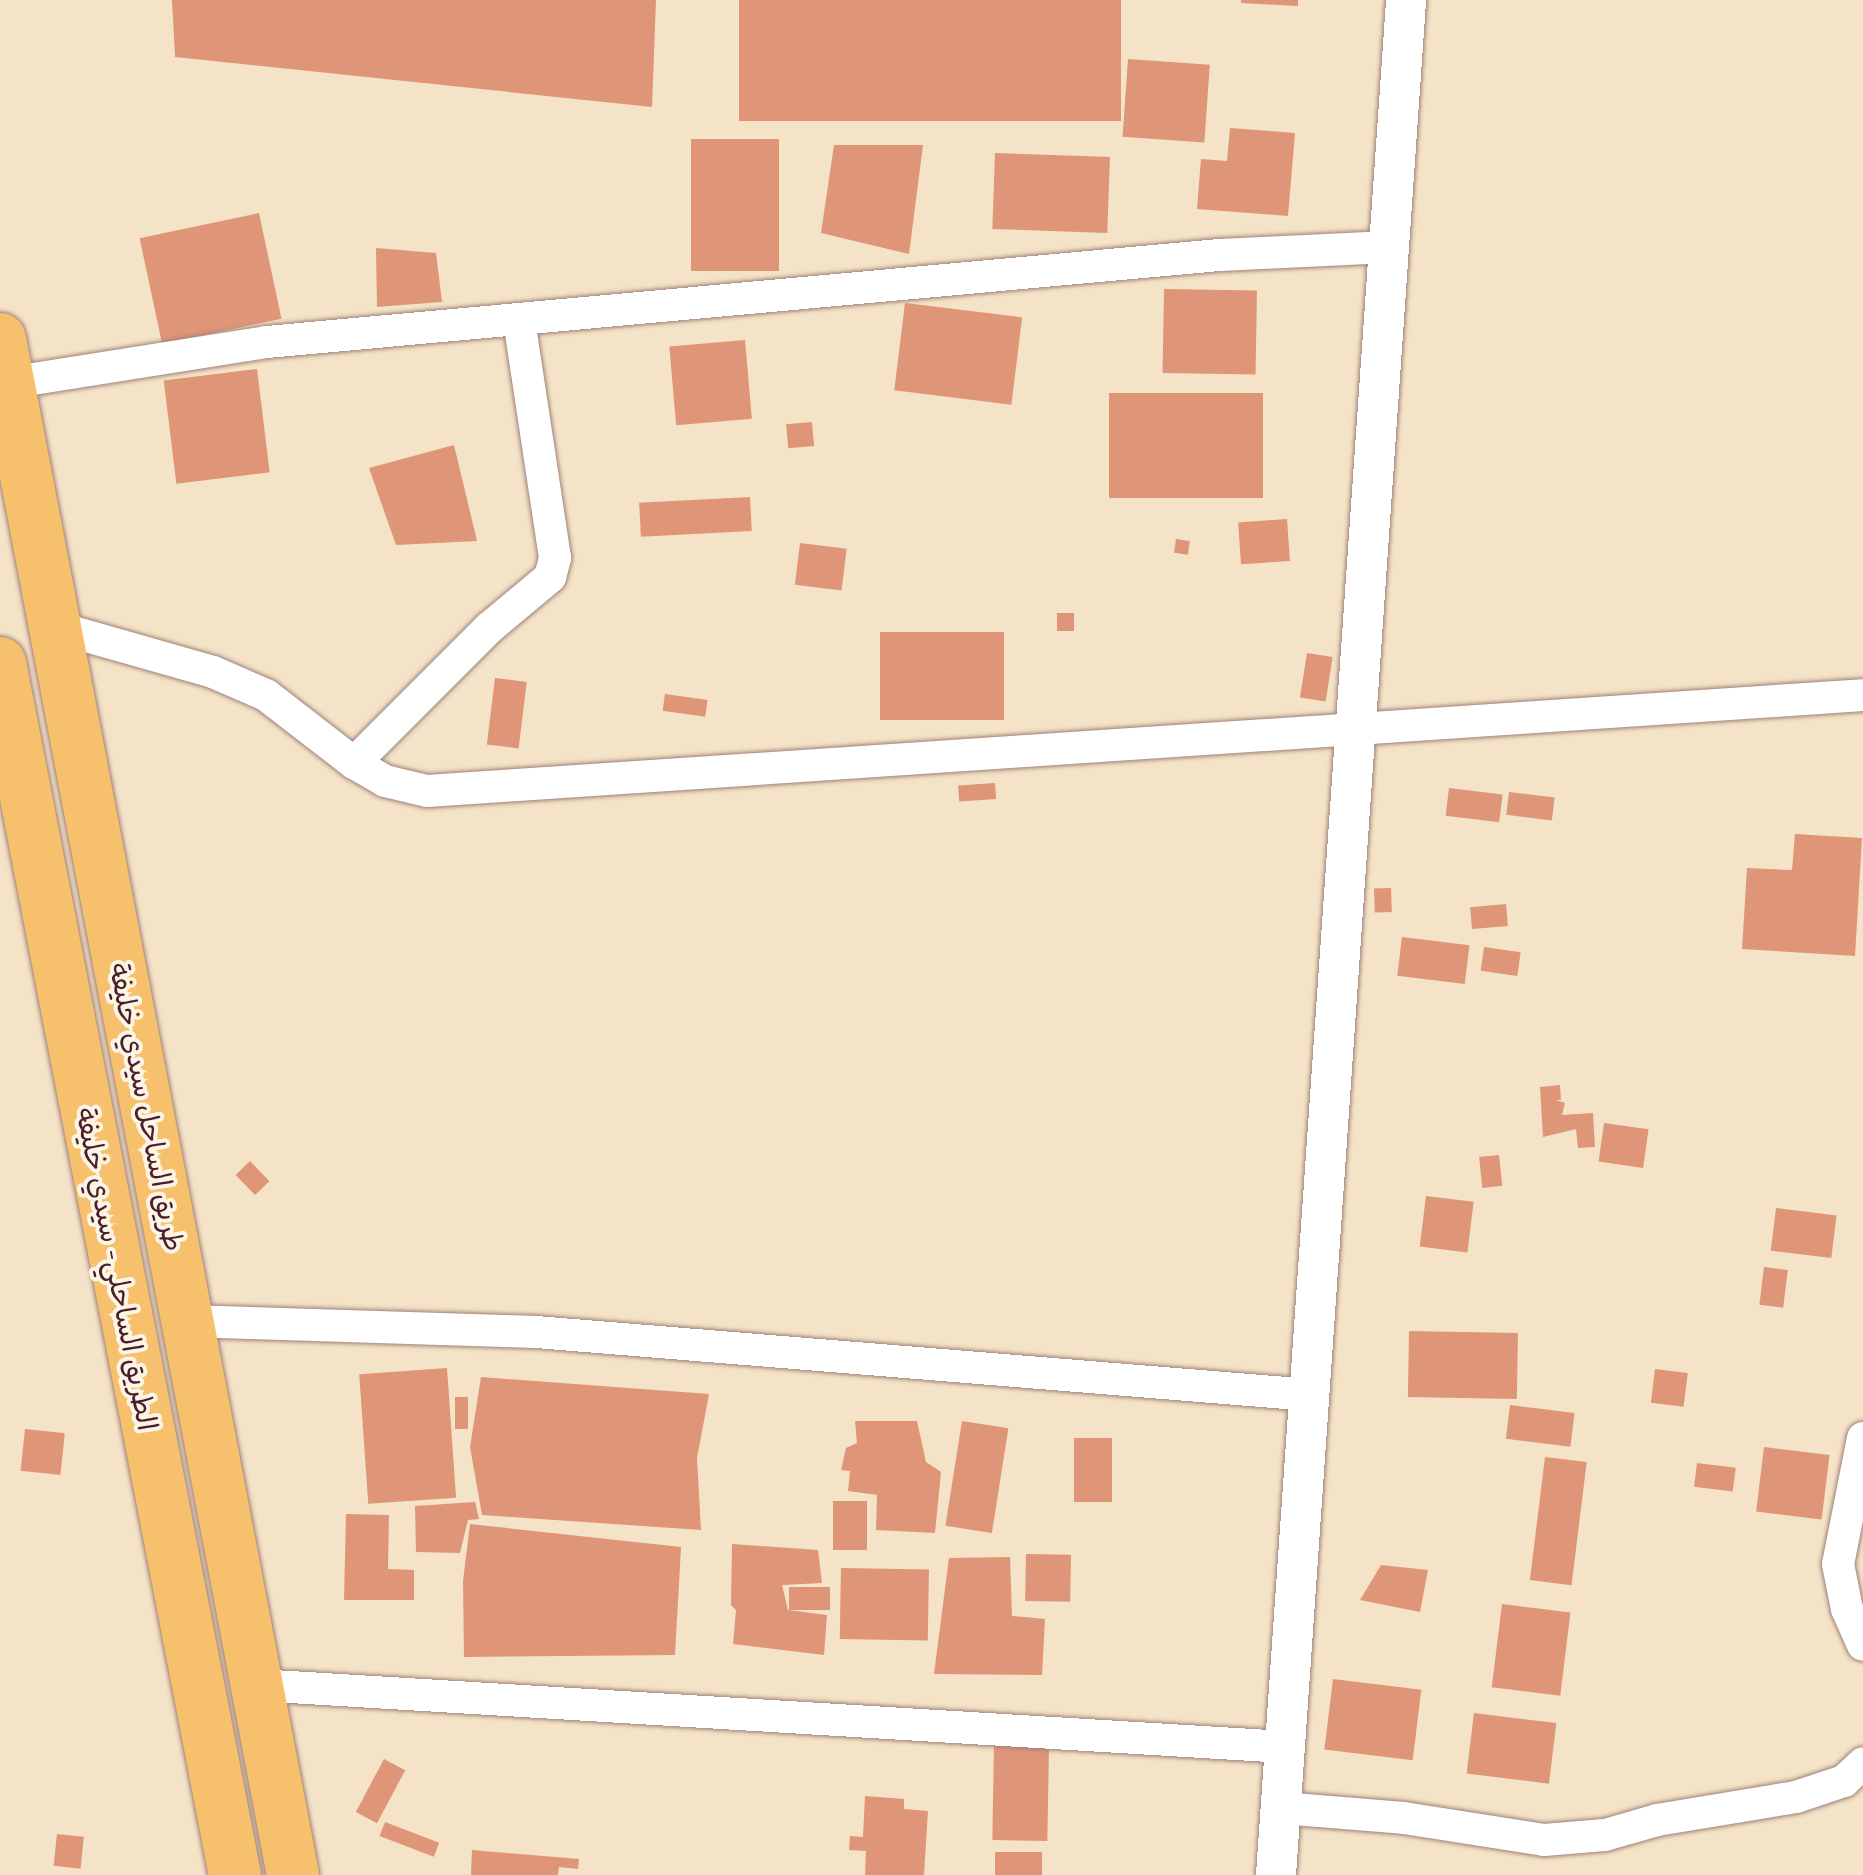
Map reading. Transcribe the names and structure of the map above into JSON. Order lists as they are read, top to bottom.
{
  "streets": {
    "highway": ["طريق الساحل سيدي خليفة", "الطريق الساحلي- سيدي خليفة"]
  }
}
